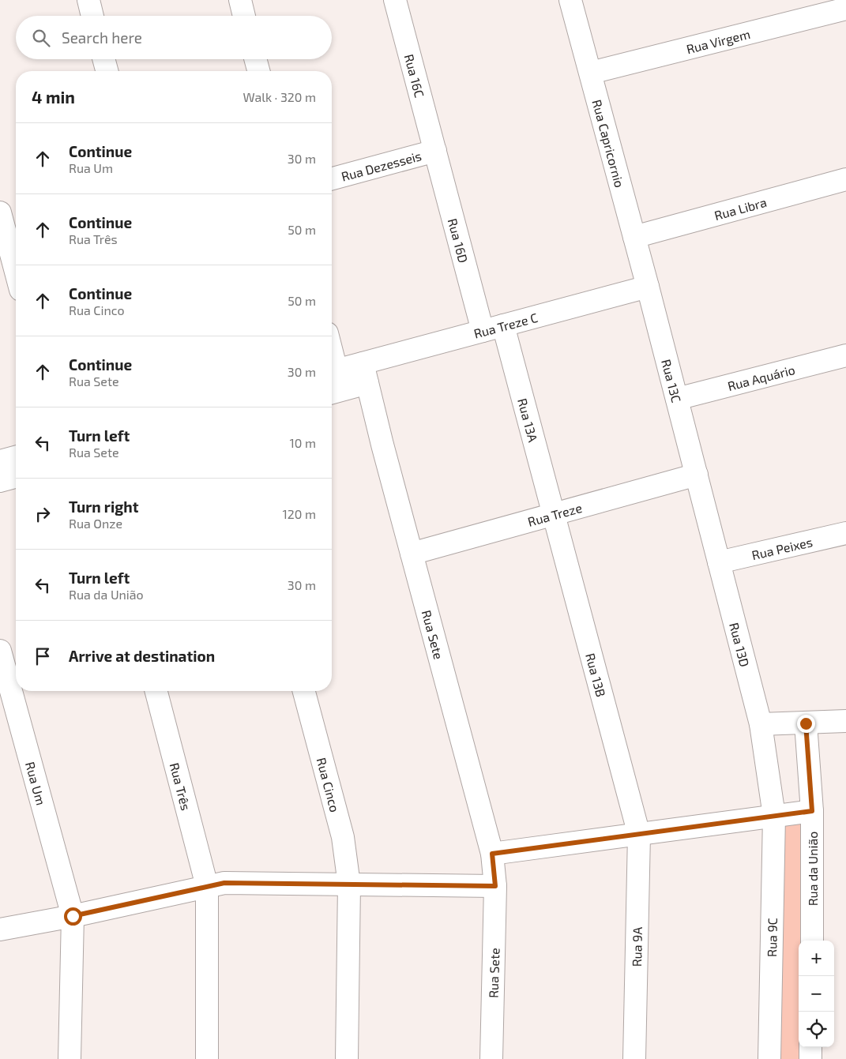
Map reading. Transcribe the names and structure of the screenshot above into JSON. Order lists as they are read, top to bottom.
{
  "streets": {
    "street": [
      "Rua Virgem",
      "Rua 16C",
      "Rua Capricornio",
      "Rua Dezesseis",
      "Rua Libra",
      "Rua 16D",
      "Rua Treze C",
      "Rua Aquário",
      "Rua 13C",
      "Rua 13A",
      "Rua Treze",
      "Rua Peixes",
      "Rua Sete",
      "Rua 13D",
      "Rua 13B",
      "Rua Um",
      "Rua Cinco",
      "Rua Três",
      "Rua da União",
      "Rua 9C",
      "Rua 9A"
    ]
  },
  "crossings": [
    ["Rua Virgem", "Rua Capricornio"],
    ["Rua 16C", "Rua Dezesseis"],
    ["Rua 16C", "Rua 16D"],
    ["Rua Capricornio", "Rua Libra"],
    ["Rua Capricornio", "Rua Treze C"],
    ["Rua Capricornio", "Rua 13C"],
    ["Rua Dezesseis", "Rua 16D"],
    ["Rua 16D", "Rua Treze C"],
    ["Rua Treze C", "Rua 13C"],
    ["Rua Treze C", "Rua 13A"],
    ["Rua Treze C", "Rua Sete"],
    ["Rua Aquário", "Rua 13C"],
    ["Rua 13C", "Rua Treze"],
    ["Rua 13C", "Rua 13D"],
    ["Rua 13A", "Rua Treze"],
    ["Rua 13A", "Rua 13B"],
    ["Rua Treze", "Rua Sete"],
    ["Rua Treze", "Rua 13D"],
    ["Rua Treze", "Rua 13B"],
    ["Rua Peixes", "Rua 13D"],
    ["Rua 13D", "Rua 9C"],
    ["Rua 13B", "Rua 9A"]
  ],
  "page": {
    "search": "Search here",
    "heading": ["4 min", "Walk · 320 m"],
    "list": [
      ["Continue", "Rua Um", "30 m"],
      ["Continue", "Rua Três", "50 m"],
      ["Continue", "Rua Cinco", "50 m"],
      ["Continue", "Rua Sete", "30 m"],
      ["Turn left", "Rua Sete", "10 m"],
      ["Turn right", "Rua Onze", "120 m"],
      ["Turn left", "Rua da União", "30 m"],
      "Arrive at destination"
    ],
    "map_buttons": ["+", "−"]
  }
}
